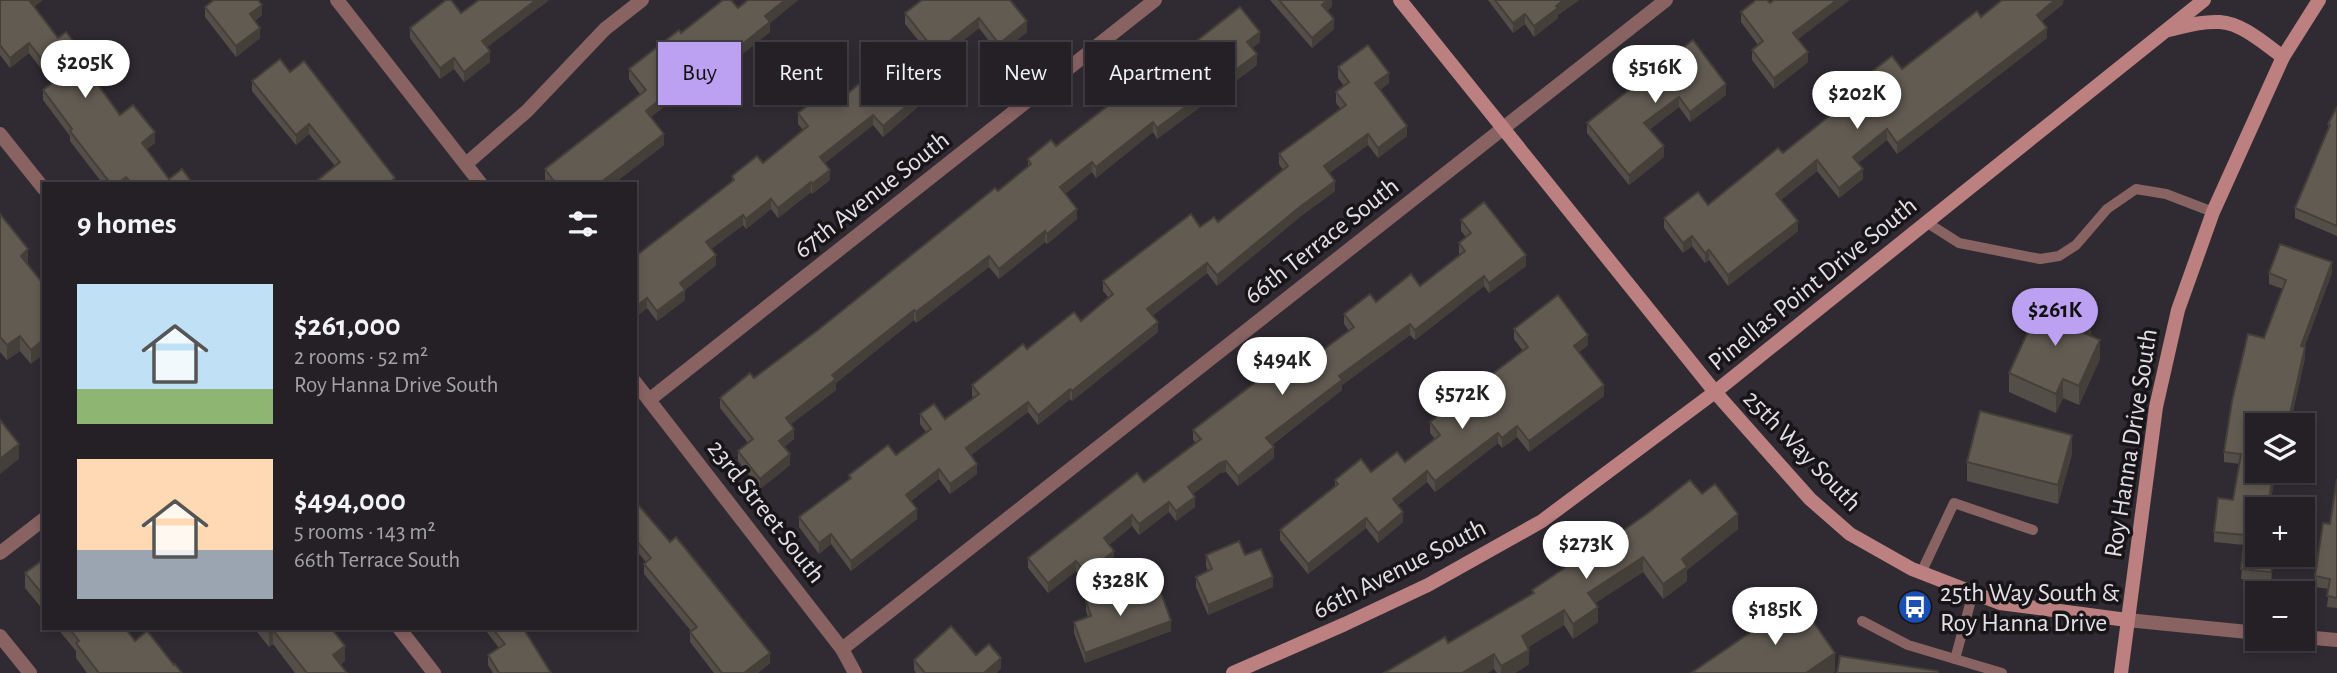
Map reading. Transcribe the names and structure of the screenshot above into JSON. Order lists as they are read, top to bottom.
{
  "streets": {
    "street": [
      "67th Avenue South",
      "66th Terrace South",
      "Pinellas Point Drive South",
      "Roy Hanna Drive South",
      "25th Way South",
      "23rd Street South",
      "66th Avenue South"
    ]
  },
  "crossings": [
    ["67th Avenue South", "23rd Street South"],
    ["66th Terrace South", "Pinellas Point Drive South"],
    ["66th Terrace South", "23rd Street South"],
    ["Pinellas Point Drive South", "Roy Hanna Drive South"],
    ["Pinellas Point Drive South", "25th Way South"],
    ["Pinellas Point Drive South", "66th Avenue South"],
    ["Roy Hanna Drive South", "25th Way South"],
    ["25th Way South", "66th Avenue South"]
  ],
  "places": {
    "bus stop": ["25th Way South & Roy Hanna Drive"]
  },
  "page": {
    "price": [
      "$205K",
      "$516K",
      "$202K",
      "$261K",
      "$494K",
      "$572K",
      "$273K",
      "$328K",
      "$185K"
    ],
    "chip": [
      "Buy",
      "Rent",
      "Filters",
      "New",
      "Apartment"
    ],
    "heading": "9 homes",
    "list": [
      {
        "name": "$261,000",
        "note": "2 rooms · 52 m² · Roy Hanna Drive South"
      },
      {
        "name": "$494,000",
        "note": "5 rooms · 143 m² · 66th Terrace South"
      }
    ],
    "map_buttons": ["+", "−"]
  }
}
